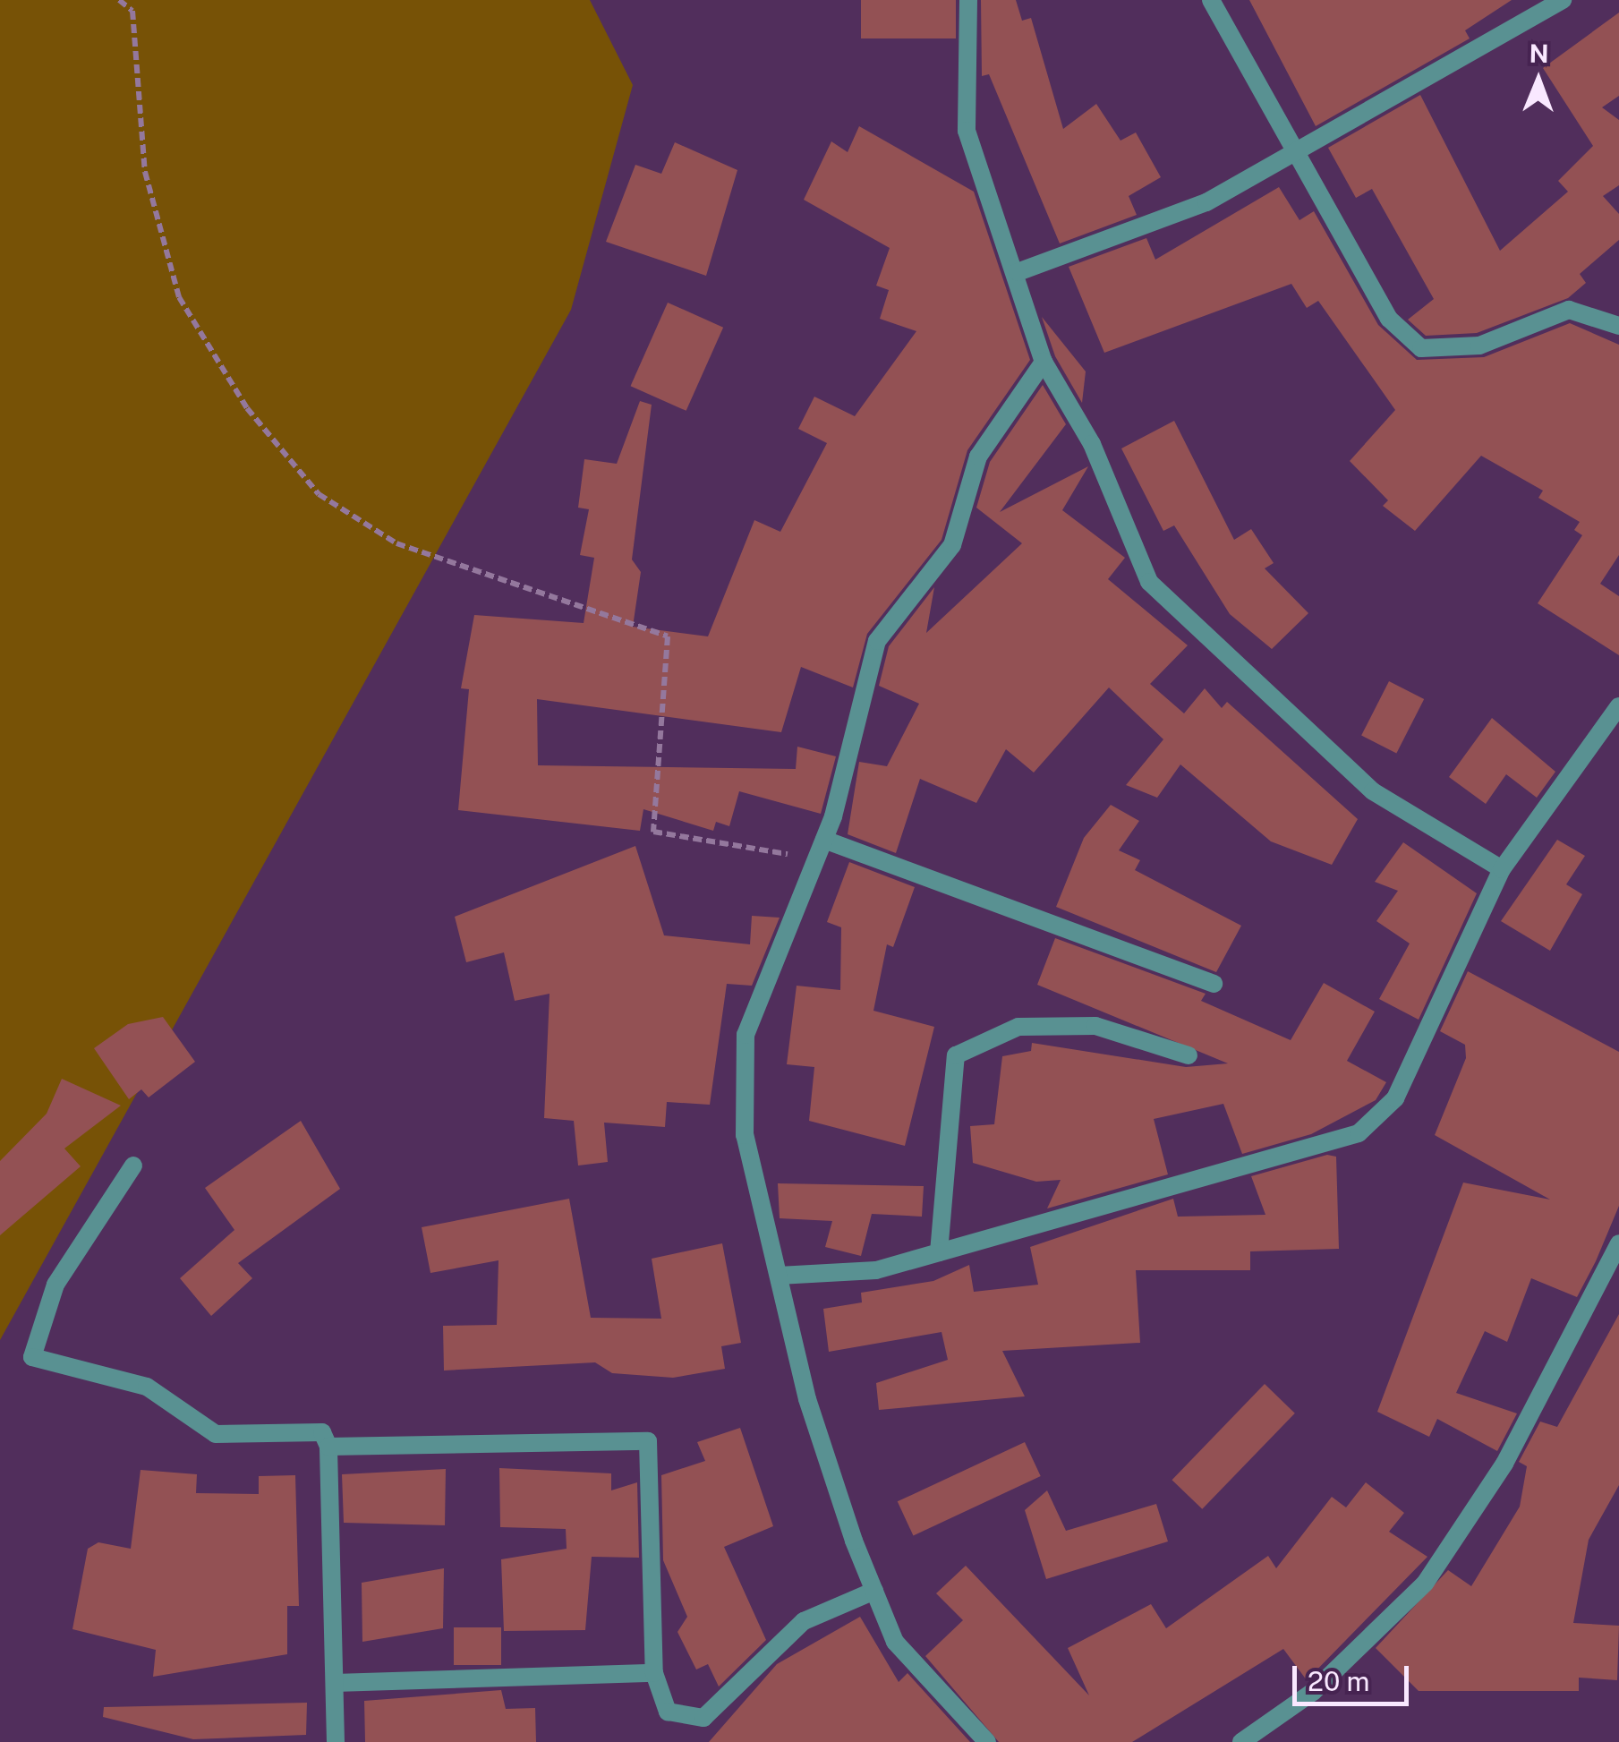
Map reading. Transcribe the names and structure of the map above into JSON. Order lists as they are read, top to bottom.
{
  "scale_bar": "20 m",
  "north": "top"
}
